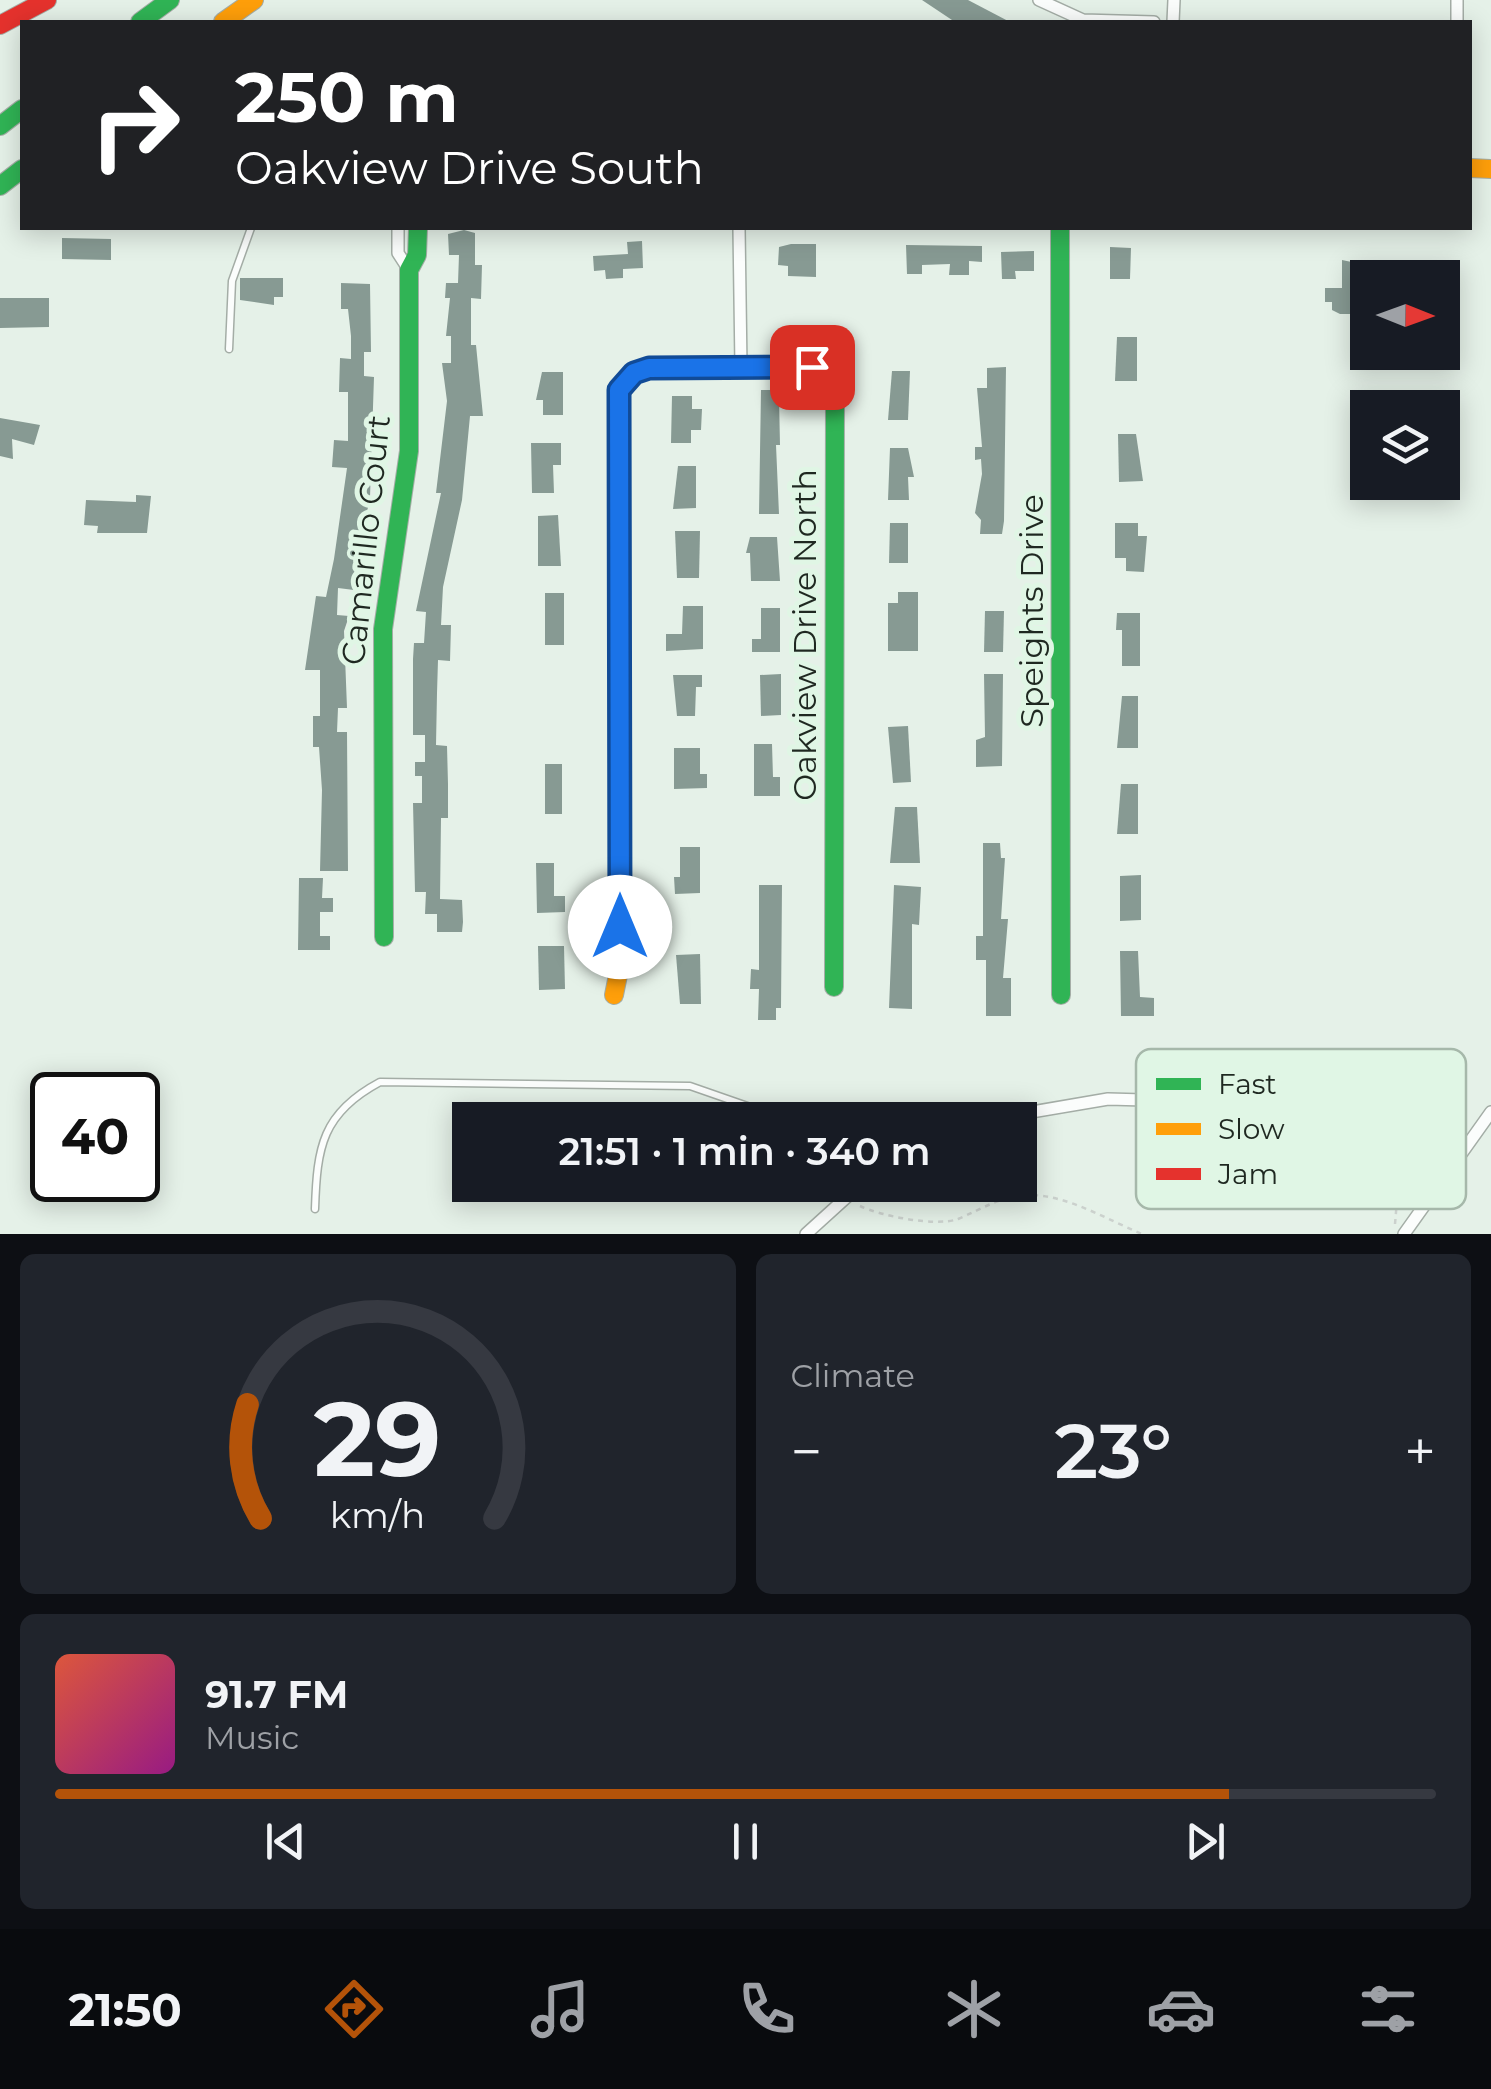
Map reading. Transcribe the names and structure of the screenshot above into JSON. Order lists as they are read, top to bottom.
{
  "streets": {
    "main road": ["Camarillo Court", "Speights Drive", "Oakview Drive North"]
  },
  "legend": ["Fast", "Slow", "Jam"],
  "north": "right",
  "page": {
    "turn": ["250 m", "Oakview Drive South"],
    "limit": "40",
    "trip": "21:51 · 1 min · 340 m",
    "tile": "Climate",
    "heat": ["−", "23°", "+"],
    "song": ["91.7 FM", "Music"],
    "tabs": "21:50",
    "gauge": ["29", "km/h"]
  }
}
